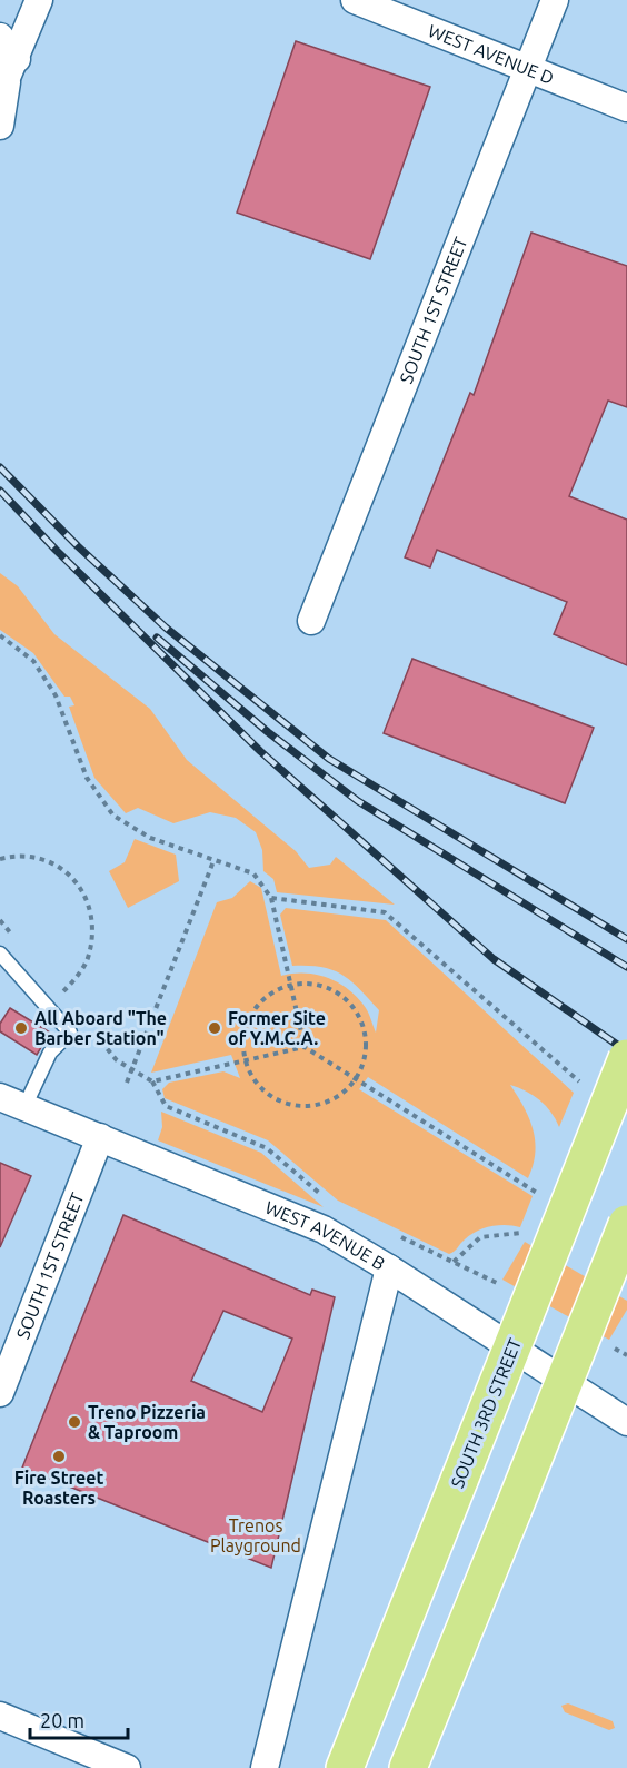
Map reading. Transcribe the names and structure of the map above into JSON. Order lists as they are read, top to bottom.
{
  "streets": {
    "main road": ["SOUTH 3RD STREET"],
    "street": ["WEST AVENUE D", "SOUTH 1ST STREET", "WEST AVENUE B"]
  },
  "crossings": [
    ["WEST AVENUE D", "SOUTH 1ST STREET"],
    ["SOUTH 1ST STREET", "WEST AVENUE B"]
  ],
  "parks": ["Trenos Playground"],
  "places": [
    "All Aboard \"The Barber Station\"",
    "Former Site of Y.M.C.A.",
    "Treno Pizzeria & Taproom",
    "Fire Street Roasters"
  ],
  "scale_bar": "20 m"
}
